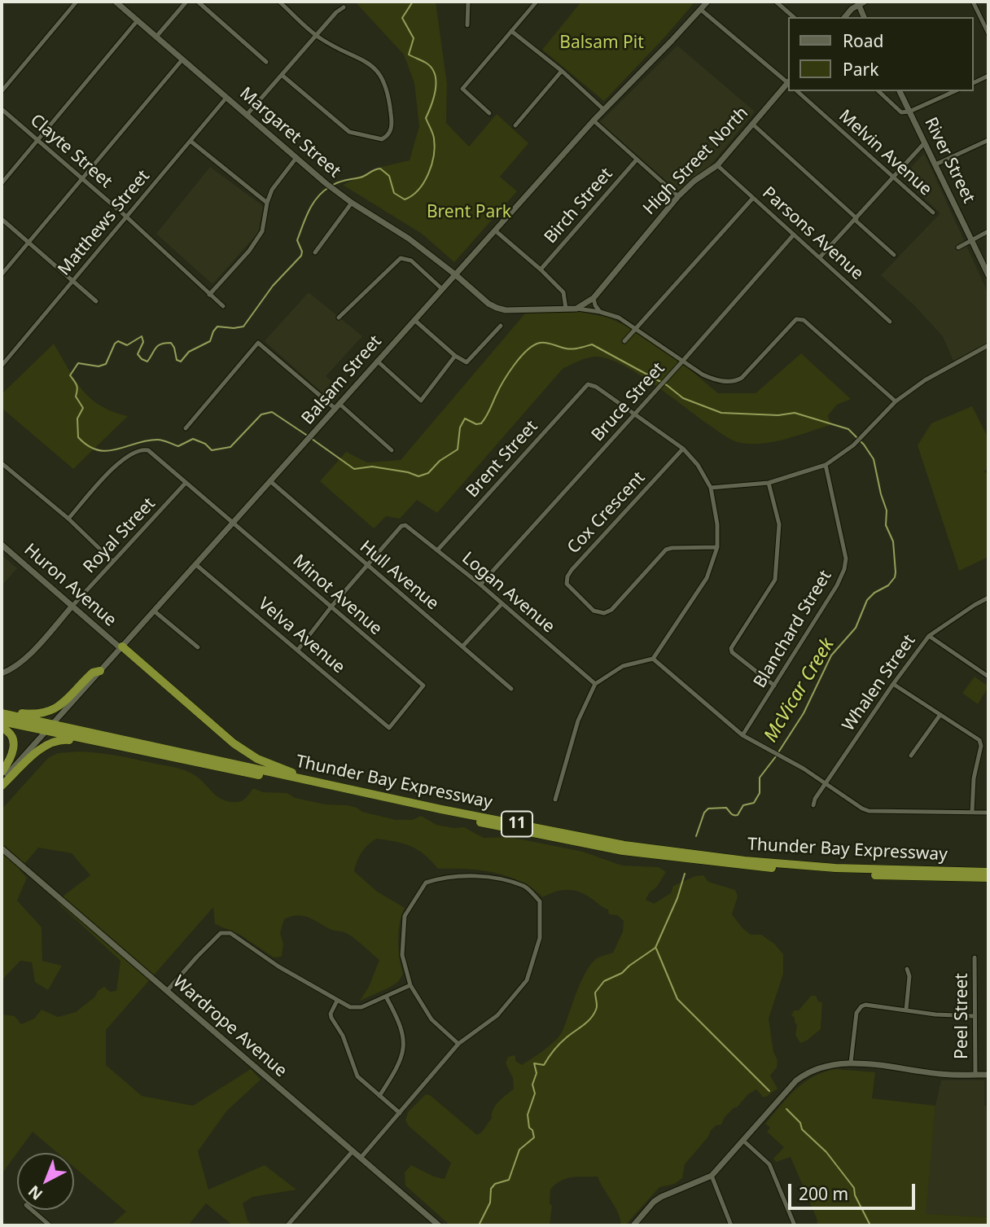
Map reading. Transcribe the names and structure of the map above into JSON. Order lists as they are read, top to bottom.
{
  "streets": {
    "highway": ["Thunder Bay Expressway", "11"],
    "main road": [
      "Margaret Street",
      "River Street",
      "High Street North",
      "Balsam Street",
      "Huron Avenue",
      "Wardrope Avenue"
    ],
    "street": [
      "Clayte Street",
      "Melvin Avenue",
      "Birch Street",
      "Matthews Street",
      "Parsons Avenue",
      "Bruce Street",
      "Brent Street",
      "Cox Crescent",
      "Royal Street",
      "Hull Avenue",
      "Logan Avenue",
      "Minot Avenue",
      "Blanchard Street",
      "Velva Avenue",
      "Whalen Street",
      "Peel Street"
    ]
  },
  "crossings": [
    ["Margaret Street", "Matthews Street"],
    ["Margaret Street", "Balsam Street"],
    ["Clayte Street", "Matthews Street"],
    ["High Street North", "Parsons Avenue"],
    ["Parsons Avenue", "Bruce Street"],
    ["Balsam Street", "Hull Avenue"],
    ["Balsam Street", "Huron Avenue"],
    ["Balsam Street", "Minot Avenue"],
    ["Balsam Street", "Velva Avenue"],
    ["Balsam Street", "Thunder Bay Expressway"],
    ["Bruce Street", "Brent Street"],
    ["Bruce Street", "Logan Avenue"],
    ["Brent Street", "Logan Avenue"],
    ["Royal Street", "Huron Avenue"],
    ["Royal Street", "Minot Avenue"],
    ["Hull Avenue", "Logan Avenue"],
    ["Minot Avenue", "Velva Avenue"]
  ],
  "water": ["McVicar Creek"],
  "parks": ["Balsam Pit", "Brent Park"],
  "legend": ["Road", "Park"],
  "scale_bar": "200 m",
  "north": "bottom left"
}
